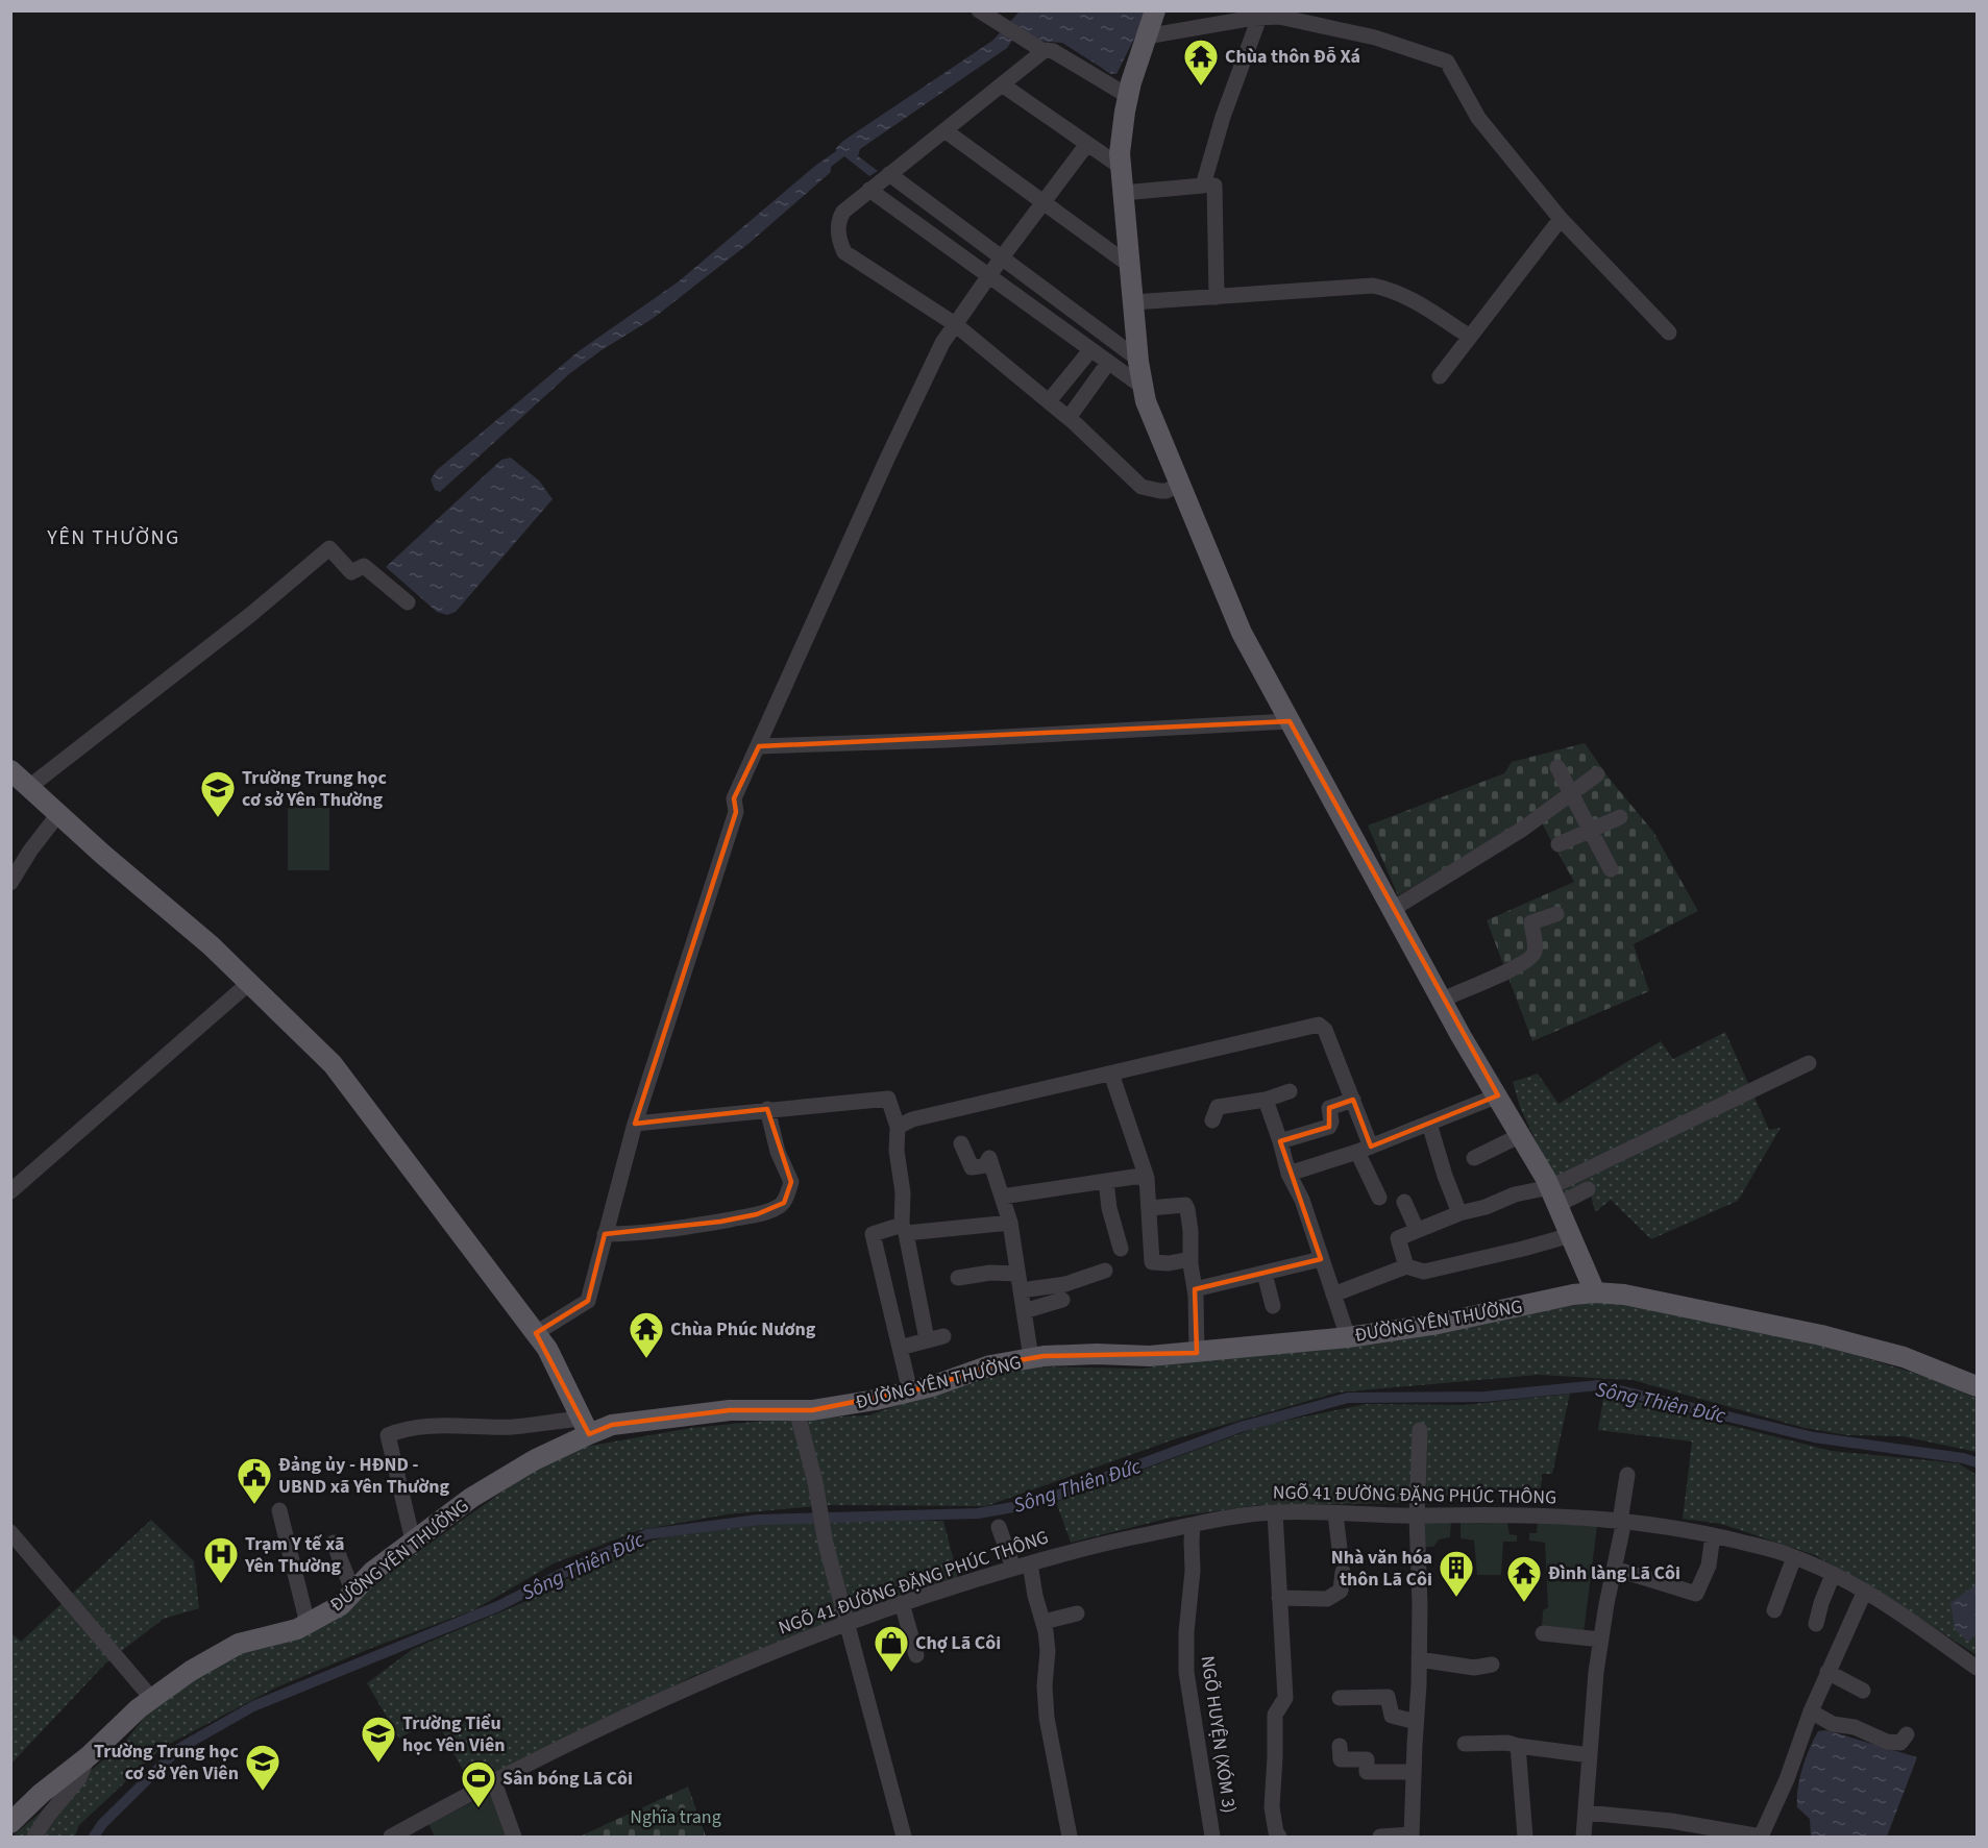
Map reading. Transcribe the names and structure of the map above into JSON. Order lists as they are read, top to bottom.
{
  "streets": {
    "main road": ["ĐƯỜNG YÊN THƯỜNG"],
    "street": ["NGÕ 41 ĐƯỜNG ĐẶNG PHÚC THÔNG", "NGÕ HUYỆN (XÓM 3)"]
  },
  "crossings": [
    ["NGÕ 41 ĐƯỜNG ĐẶNG PHÚC THÔNG", "NGÕ HUYỆN (XÓM 3)"]
  ],
  "districts": ["YÊN THƯỜNG"],
  "water": ["Sông Thiên Đức"],
  "parks": ["Nghĩa trang"],
  "places": {
    "temple": ["Chùa thôn Đỗ Xá", "Chùa Phúc Nương", "Đình làng Lã Côi"],
    "school or university": ["Trường Trung học cơ sở Yên Thường", "Trường Tiểu học Yên Viên", "Trường Trung học cơ sở Yên Viên"],
    "public building": ["Đảng ủy - HĐND - UBND xã Yên Thường"],
    "hospital": ["Trạm Y tế xã Yên Thường"],
    "building": ["Nhà văn hóa thôn Lã Côi"],
    "shop": ["Chợ Lã Côi"],
    "sports": ["Sân bóng Lã Côi"]
  }
}
